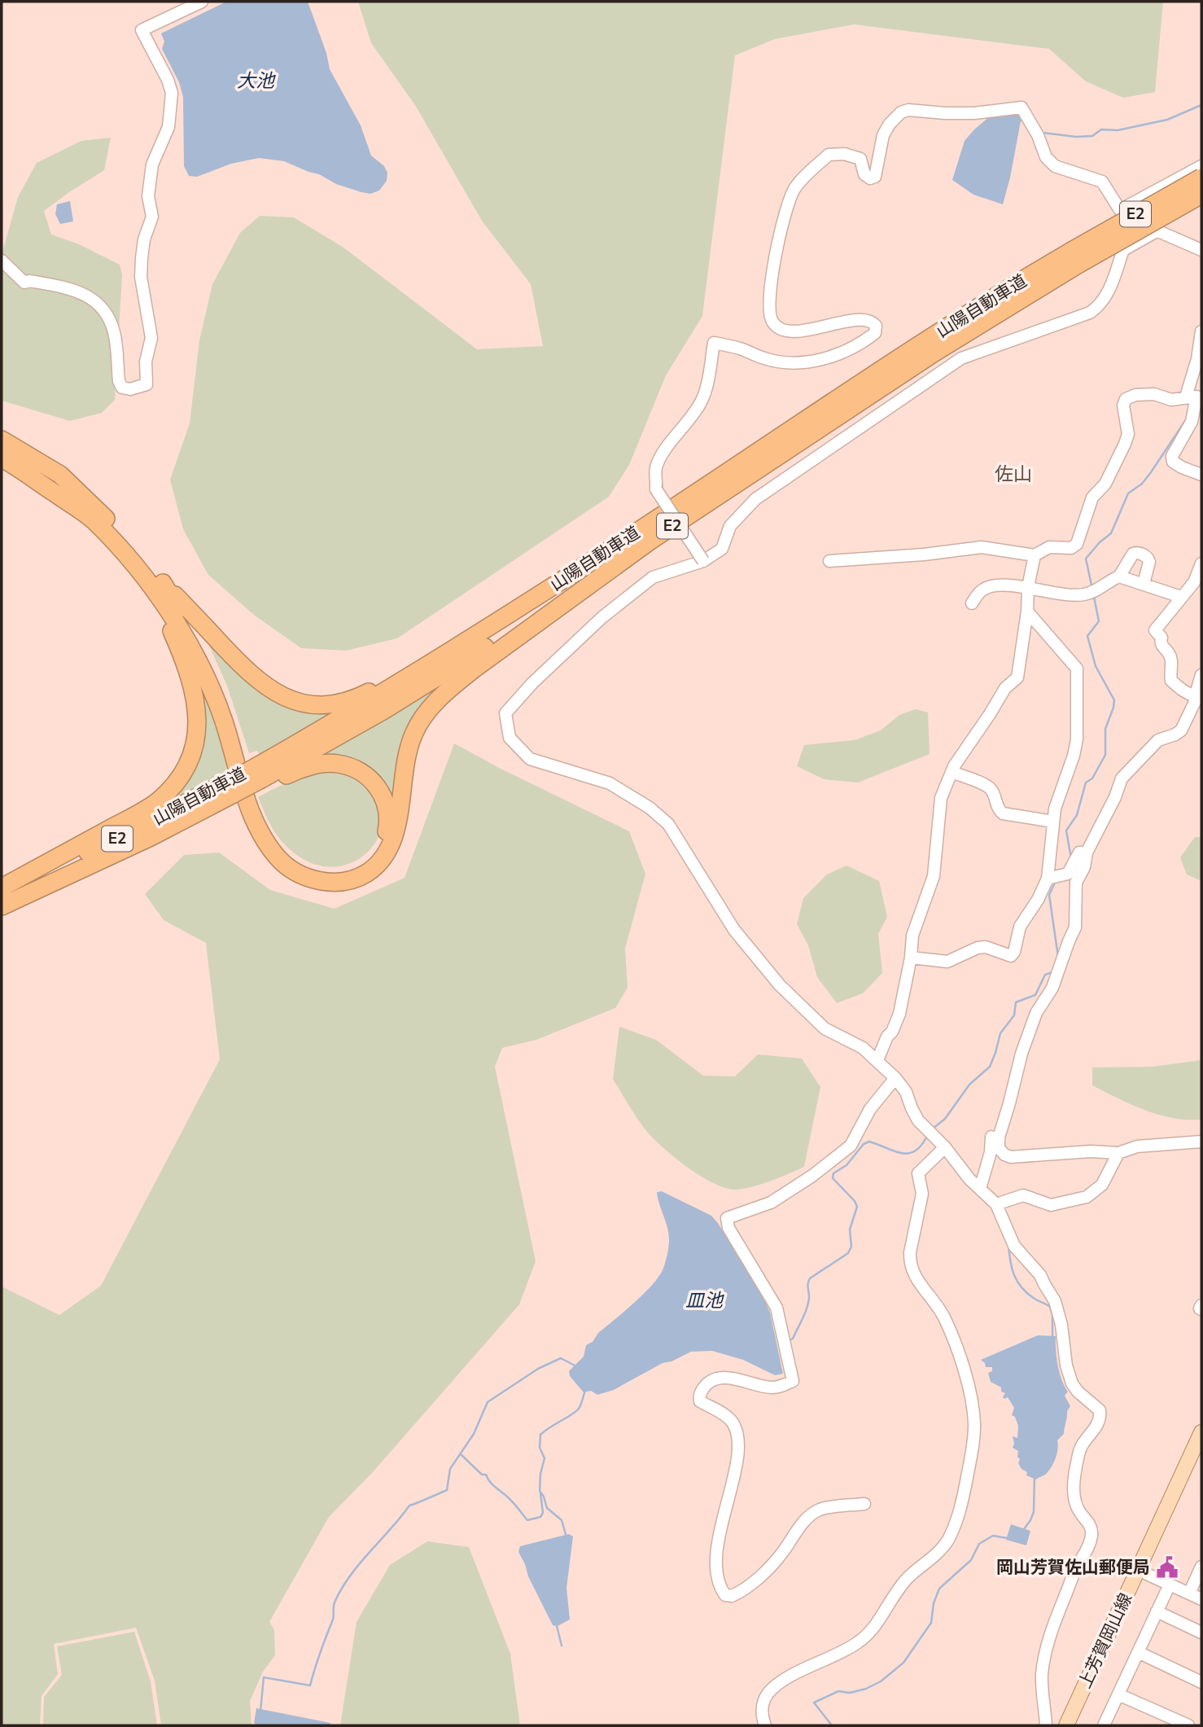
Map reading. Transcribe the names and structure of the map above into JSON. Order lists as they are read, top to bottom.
{
  "streets": {
    "highway": ["E2", "山陽自動車道"],
    "main road": ["上芳賀岡山線"]
  },
  "districts": ["佐山"],
  "water": ["大池", "皿池"],
  "places": {
    "public building": ["岡山芳賀佐山郵便局"]
  }
}
